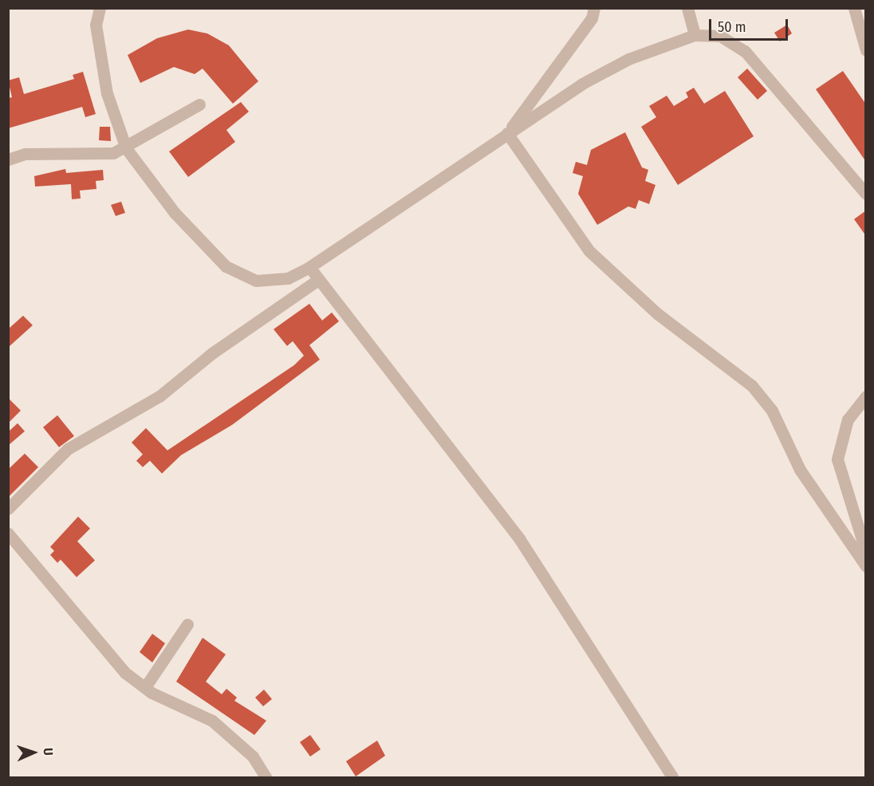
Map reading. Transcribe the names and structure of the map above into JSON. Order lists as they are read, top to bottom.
{
  "scale_bar": "50 m",
  "north": "right"
}
